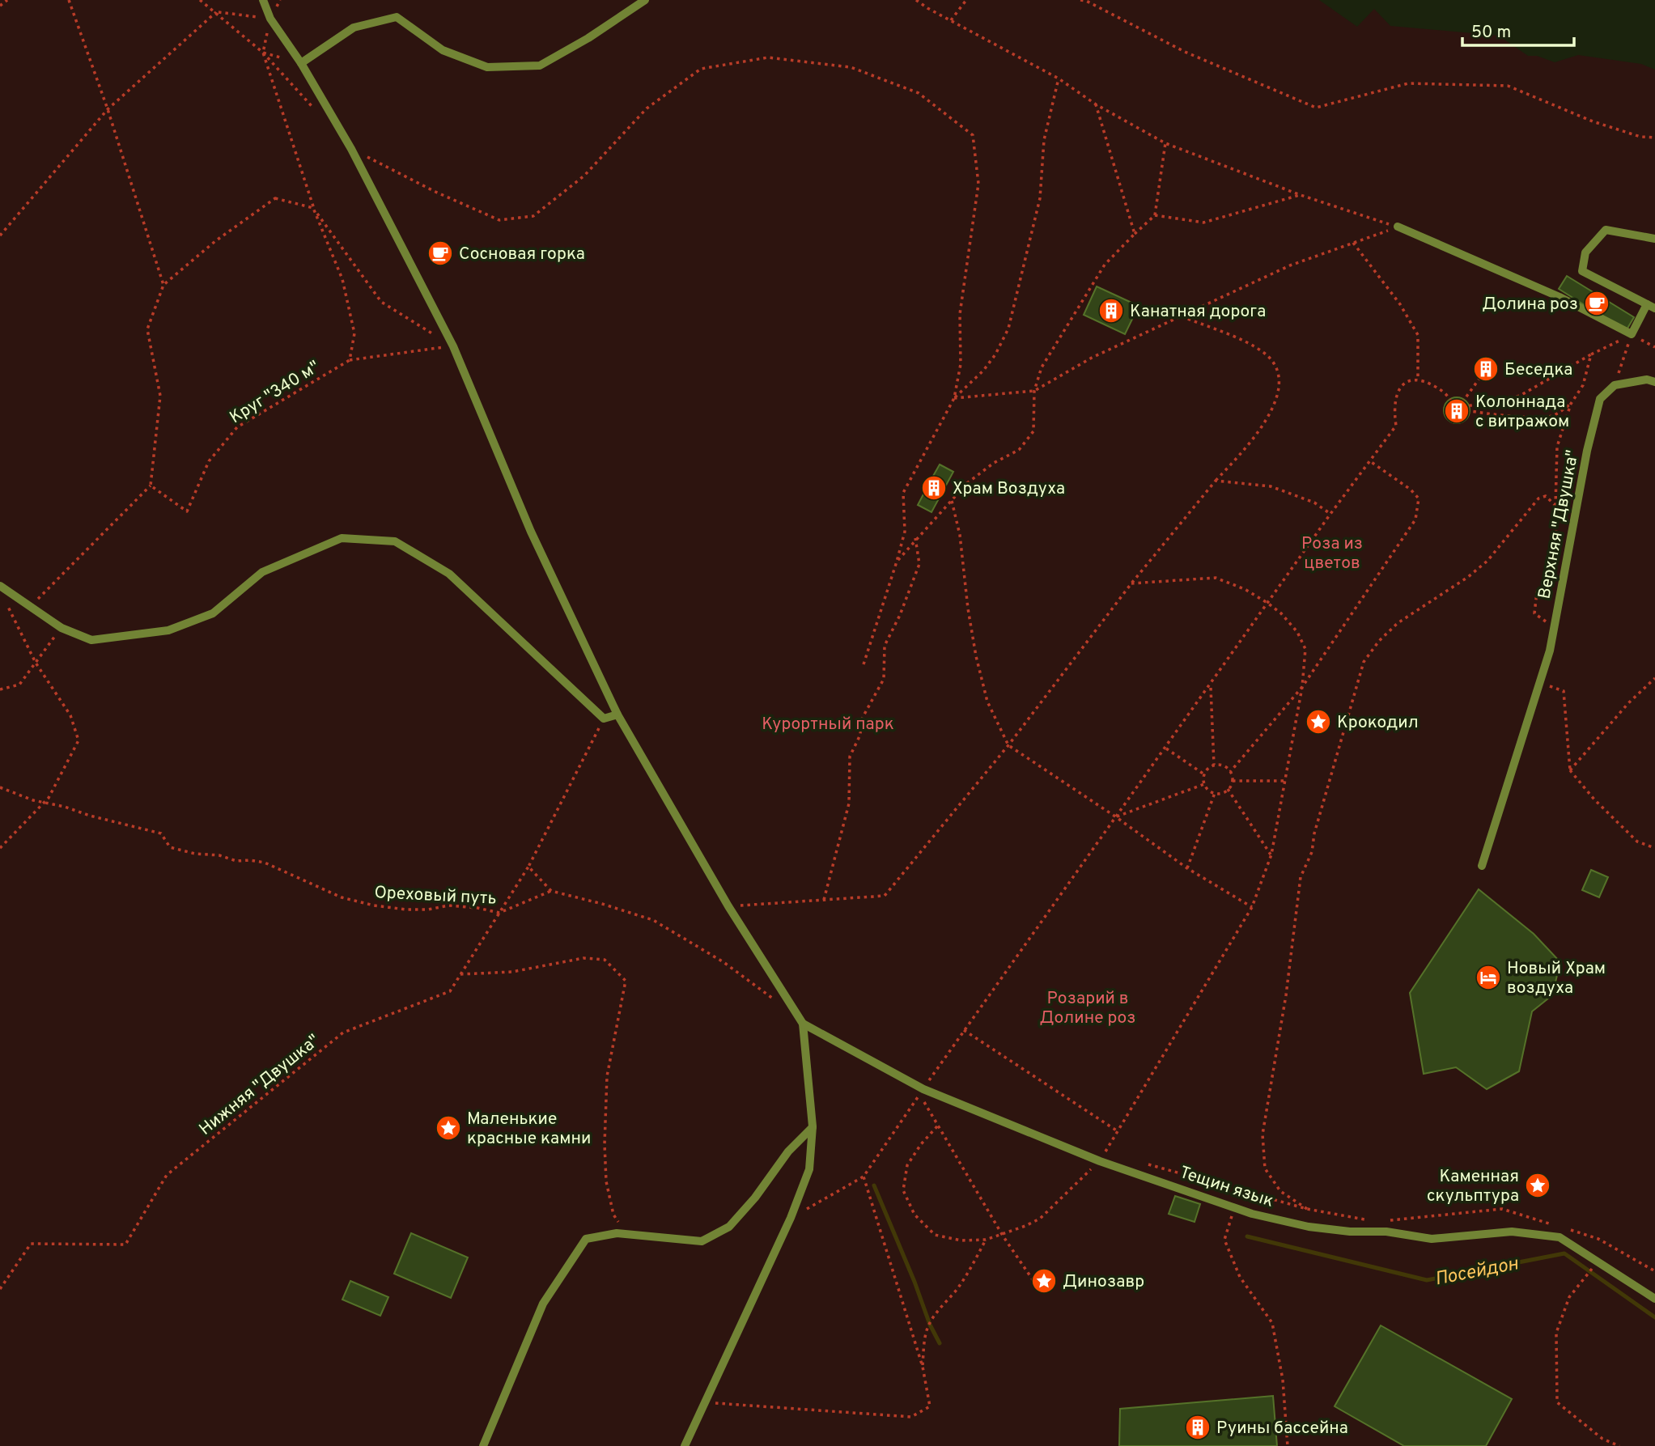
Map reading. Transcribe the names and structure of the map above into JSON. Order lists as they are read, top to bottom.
{
  "streets": {
    "lane": ["Верхняя \"Двушка\"", "Тещин язык"],
    "path": ["Круг \"340 м\"", "Ореховый путь", "Нижняя \"Двушка\""]
  },
  "crossings": [
    ["Ореховый путь", "Нижняя \"Двушка\""]
  ],
  "water": ["Посейдон"],
  "parks": ["Роза из цветов", "Курортный парк", "Розарий в Долине роз"],
  "places": {
    "cafe": ["Сосновая горка", "Долина роз"],
    "building": [
      "Канатная дорога",
      "Беседка",
      "Колоннада с витражом",
      "Храм Воздуха",
      "Руины бассейна"
    ],
    "place": [
      "Крокодил",
      "Маленькие красные камни",
      "Каменная скульптура",
      "Динозавр"
    ],
    "hotel": ["Новый Храм воздуха"]
  },
  "scale_bar": "50 m"
}
